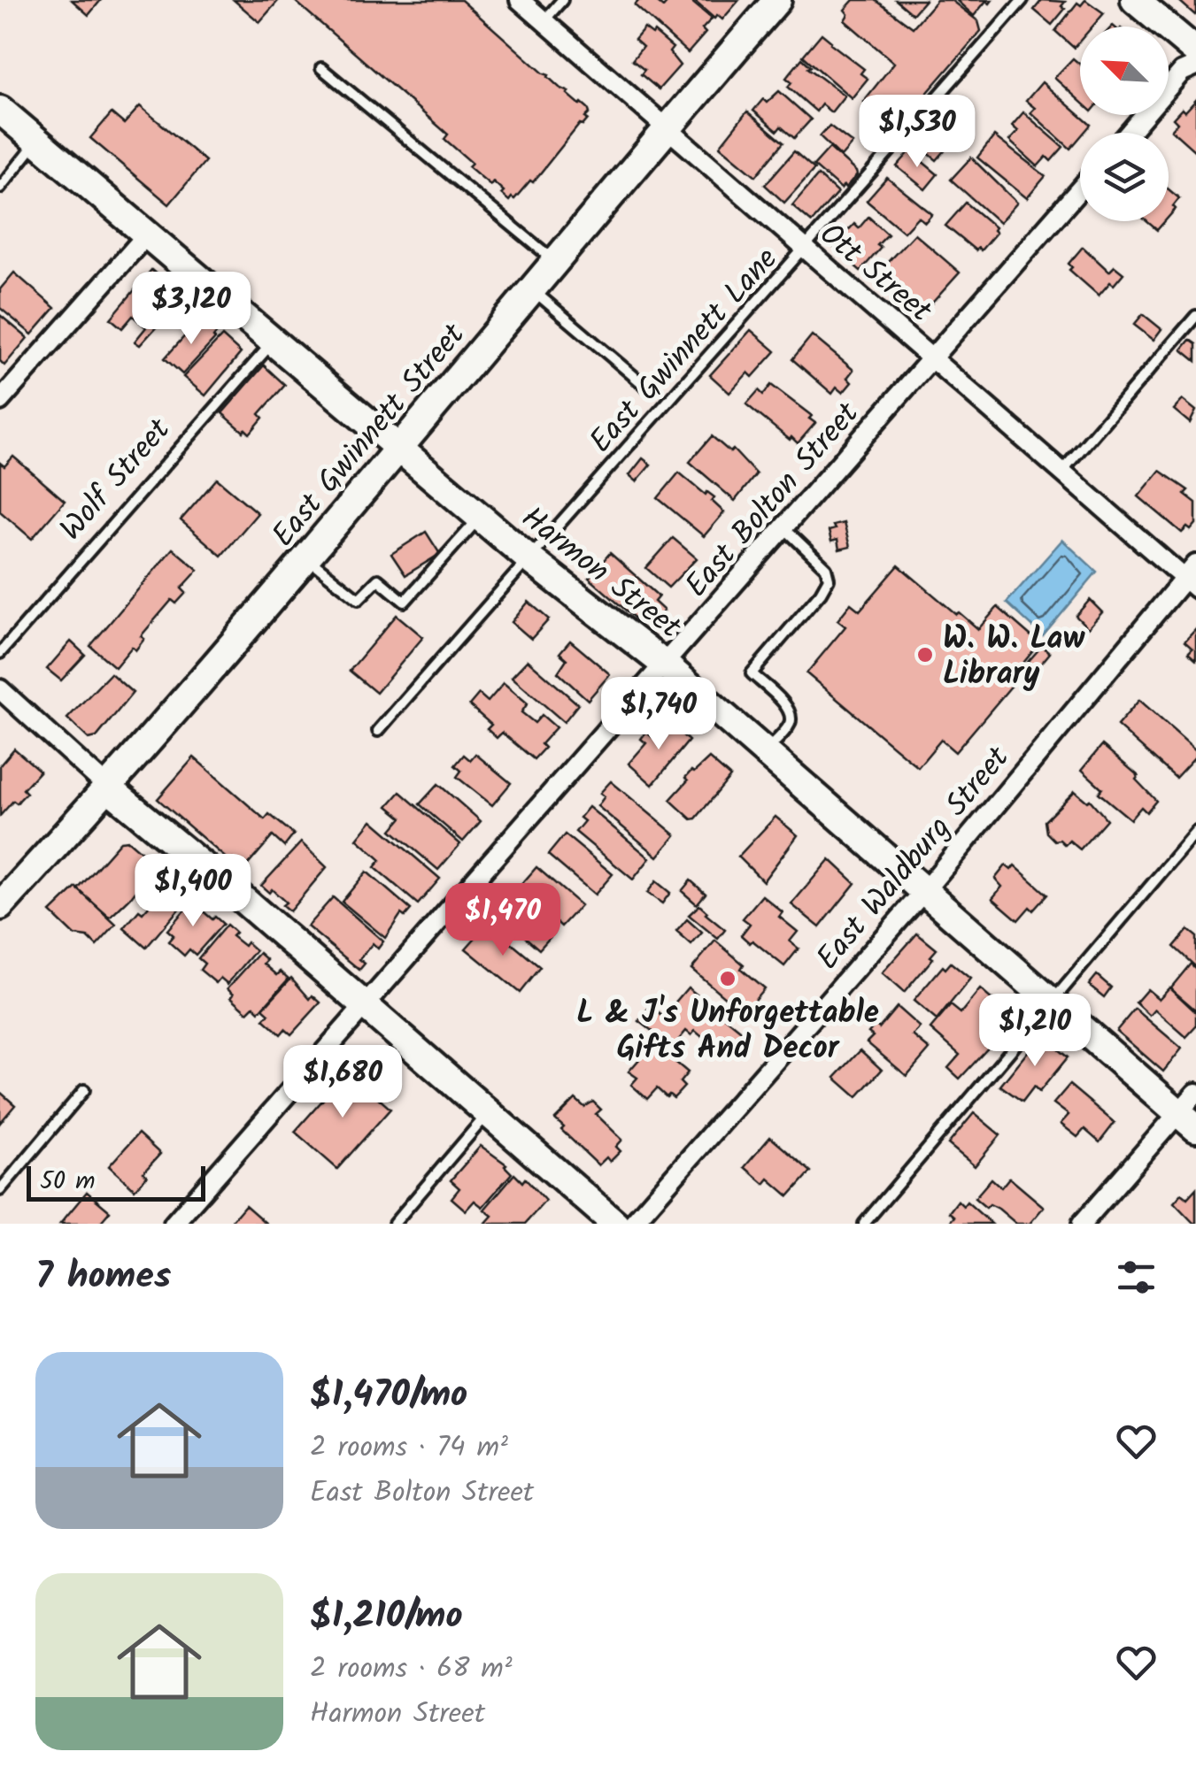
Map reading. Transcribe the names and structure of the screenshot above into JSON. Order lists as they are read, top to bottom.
{
  "streets": {
    "main road": ["East Gwinnett Street", "Harmon Street"],
    "street": ["Ott Street", "East Bolton Street", "East Waldburg Street"],
    "lane": ["East Gwinnett Lane", "Wolf Street"]
  },
  "crossings": [
    ["Ott Street", "East Gwinnett Lane"],
    ["Ott Street", "East Gwinnett Street"],
    ["Ott Street", "East Bolton Street"],
    ["Ott Street", "East Waldburg Street"],
    ["East Gwinnett Lane", "Harmon Street"],
    ["East Gwinnett Street", "Harmon Street"],
    ["Wolf Street", "Harmon Street"],
    ["East Bolton Street", "Harmon Street"],
    ["Harmon Street", "East Waldburg Street"]
  ],
  "places": ["W. W. Law Library", "L & J's Unforgettable Gifts And Decor"],
  "scale_bar": "50 m",
  "north": "top left",
  "page": {
    "price": [
      "$1,530",
      "$3,120",
      "$1,740",
      "$1,400",
      "$1,470",
      "$1,210",
      "$1,680"
    ],
    "scale": "50 m",
    "heading": "7 homes",
    "list": [
      {
        "name": "$1,470/mo",
        "note": "2 rooms · 74 m² · East Bolton Street"
      },
      {
        "name": "$1,210/mo",
        "note": "2 rooms · 68 m² · Harmon Street"
      }
    ]
  }
}
